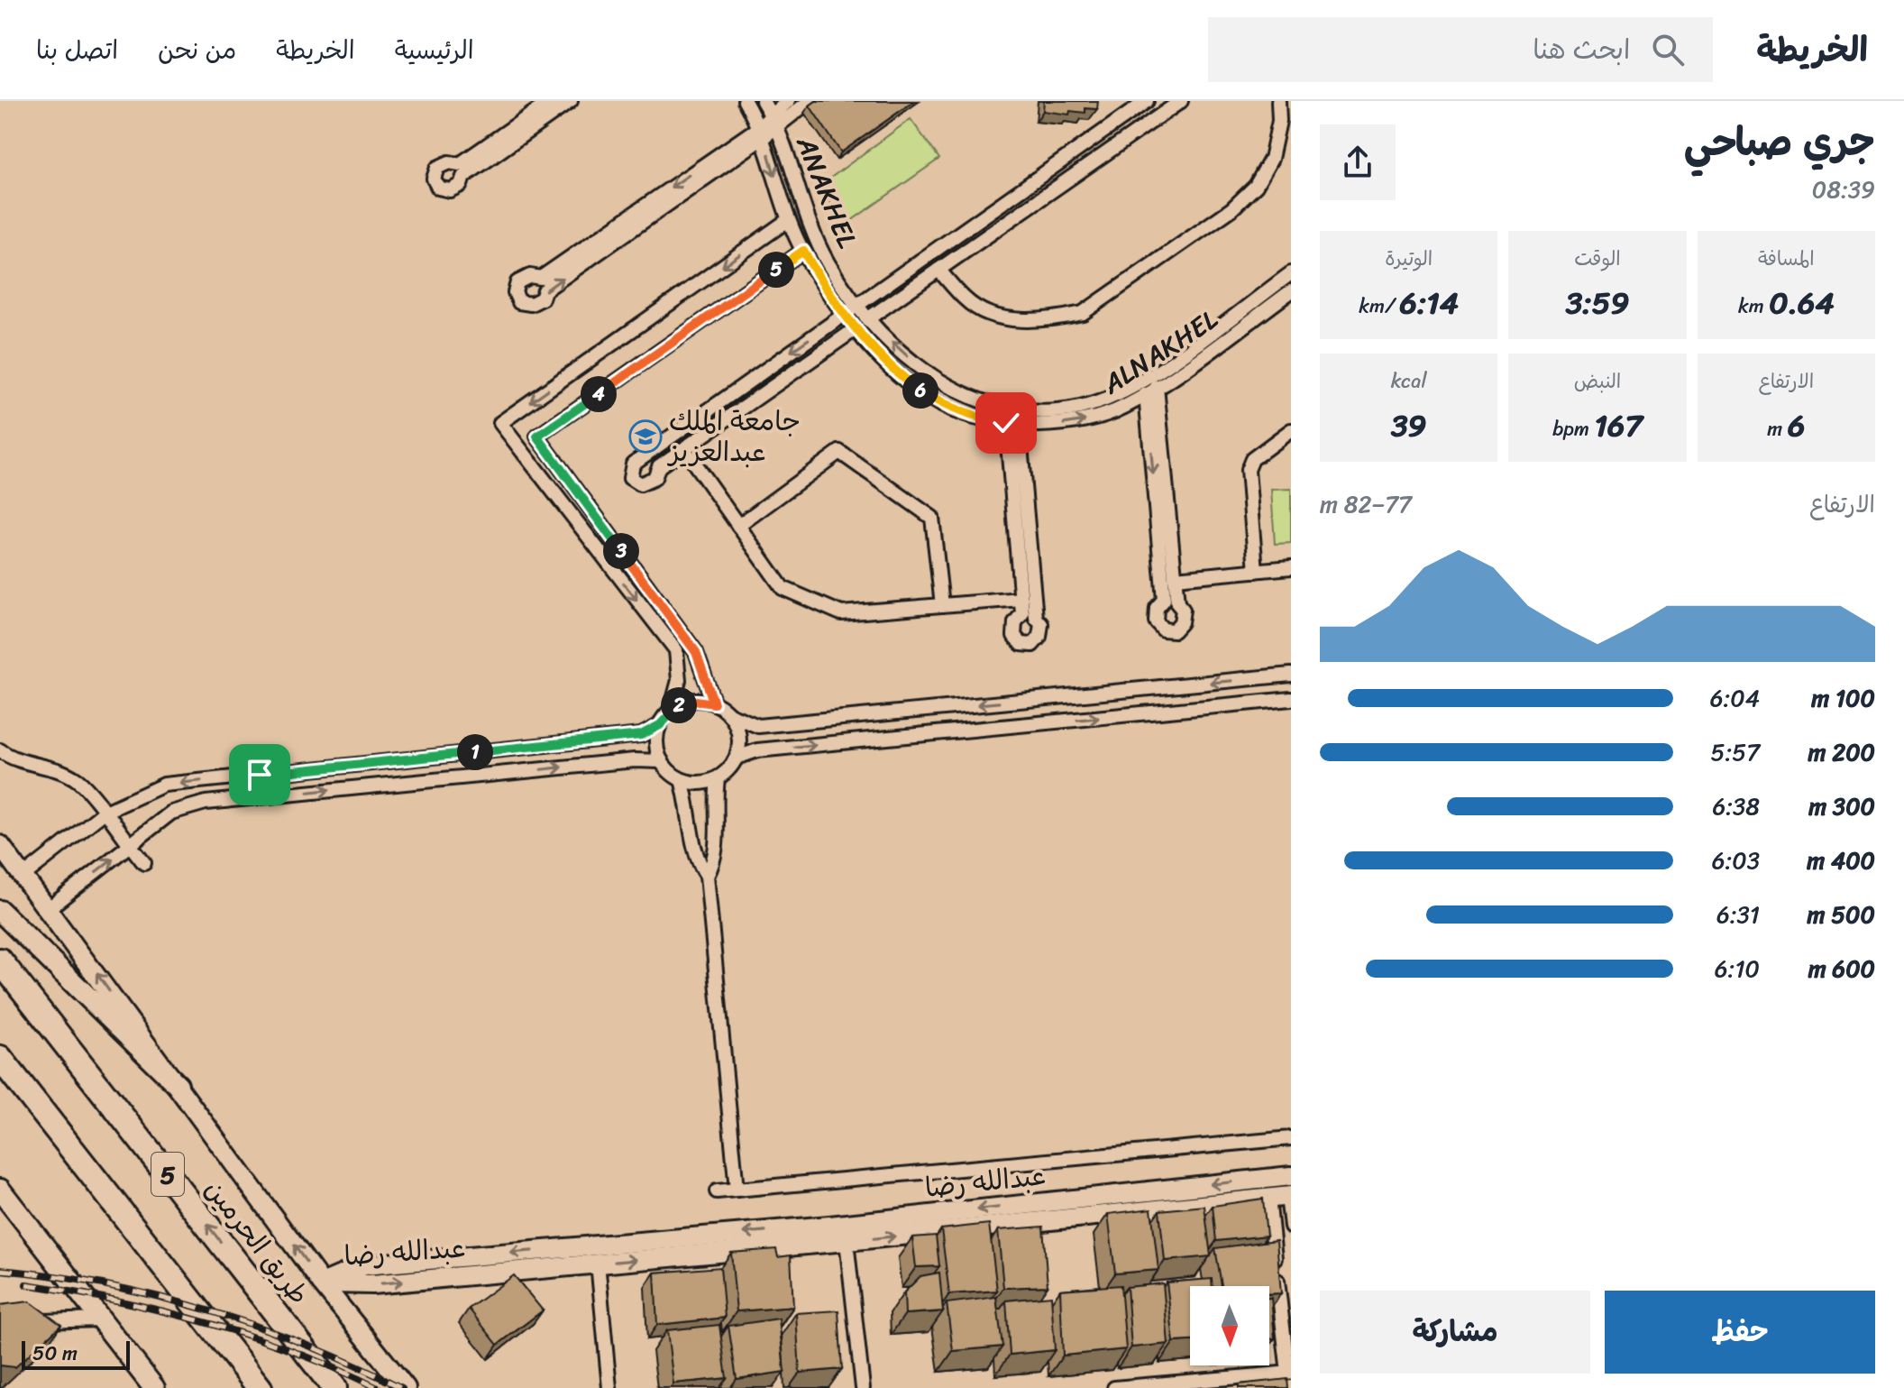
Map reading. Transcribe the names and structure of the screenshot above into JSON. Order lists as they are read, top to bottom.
{
  "streets": {
    "highway": ["5", "طريق الحرمين"],
    "street": ["ANAKHEL", "ALNAKHEL", "عبدالله رضا"]
  },
  "one_way": ["ANAKHEL"],
  "places": {
    "school or university": ["جامعة الملك عبدالعزيز"]
  },
  "scale_bar": "50 m",
  "north": "bottom",
  "page": {
    "header": "الخريطة",
    "search": "ابحث هنا",
    "nav": [
      "الرئيسية",
      "الخريطة",
      "من نحن",
      "اتصل بنا"
    ],
    "heading": ["جري صباحي", "08:39"],
    "stats": [
      ["المسافة", "0.64 km"],
      ["الوقت", "3:59"],
      ["الوتيرة", "6:14 /km"],
      ["الارتفاع", "6 m"],
      ["النبض", "167 bpm"],
      ["kcal", "39"]
    ],
    "pins": [
      "5",
      "6",
      "4",
      "3",
      "2",
      "1"
    ],
    "chart": ["الارتفاع", "77–82 m"],
    "list": [
      {
        "name": "100 m",
        "note": "6:04"
      },
      {
        "name": "200 m",
        "note": "5:57"
      },
      {
        "name": "300 m",
        "note": "6:38"
      },
      {
        "name": "400 m",
        "note": "6:03"
      },
      {
        "name": "500 m",
        "note": "6:31"
      },
      {
        "name": "600 m",
        "note": "6:10"
      }
    ],
    "buttons": ["حفظ", "مشاركة"],
    "scale": "50 m"
  }
}
